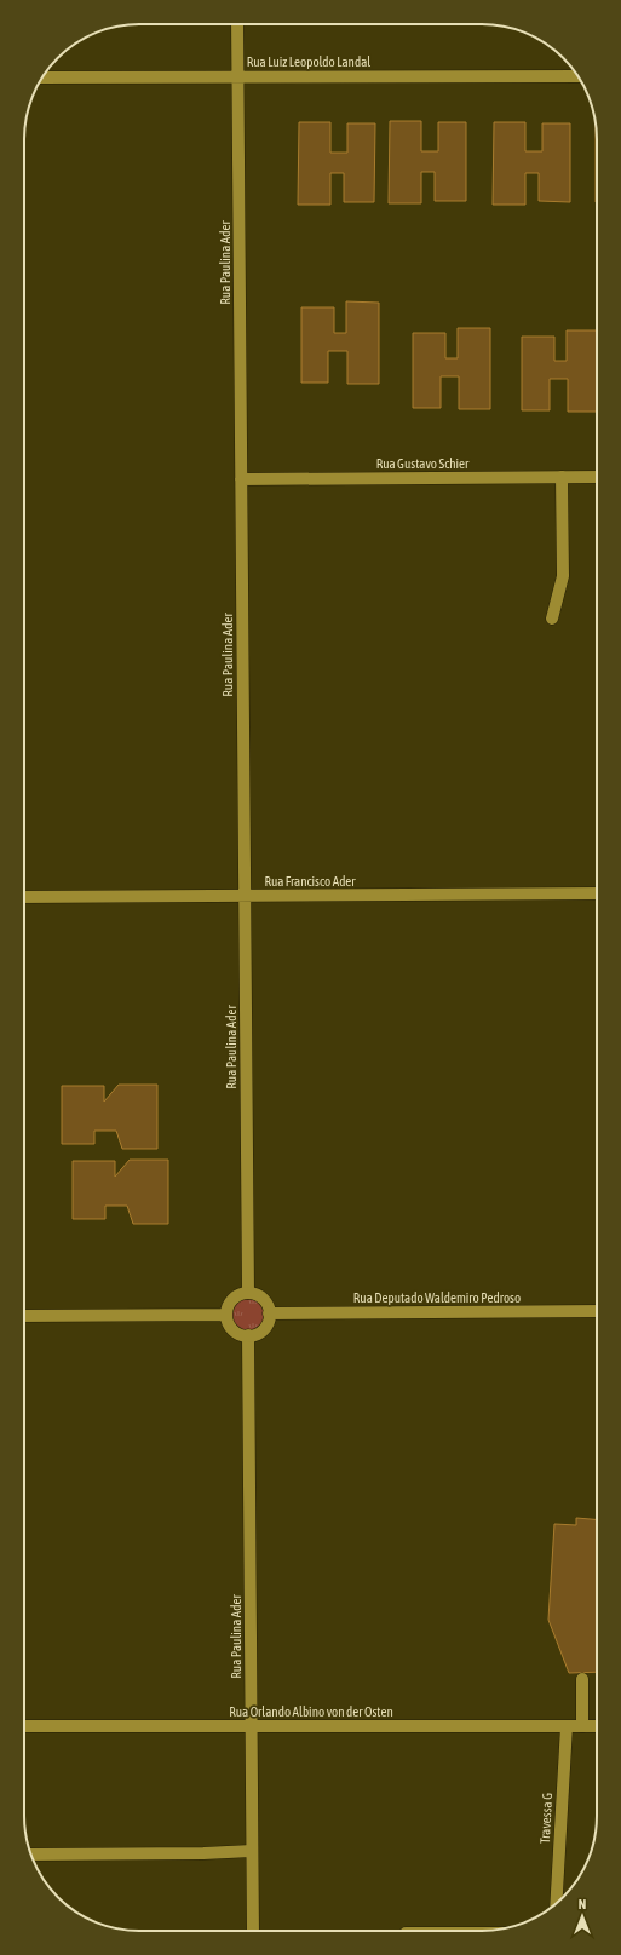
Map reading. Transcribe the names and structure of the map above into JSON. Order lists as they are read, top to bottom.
{
  "streets": {
    "street": [
      "Rua Luiz Leopoldo Landal",
      "Rua Paulina Ader",
      "Rua Gustavo Schier",
      "Rua Francisco Ader",
      "Rua Deputado Waldemiro Pedroso",
      "Rua Orlando Albino von der Osten",
      "Travessa G"
    ]
  },
  "crossings": [
    ["Rua Luiz Leopoldo Landal", "Rua Paulina Ader"],
    ["Rua Paulina Ader", "Rua Gustavo Schier"],
    ["Rua Paulina Ader", "Rua Francisco Ader"],
    ["Rua Paulina Ader", "Rua Deputado Waldemiro Pedroso"],
    ["Rua Paulina Ader", "Rua Orlando Albino von der Osten"],
    ["Rua Orlando Albino von der Osten", "Travessa G"]
  ],
  "north": "top"
}
